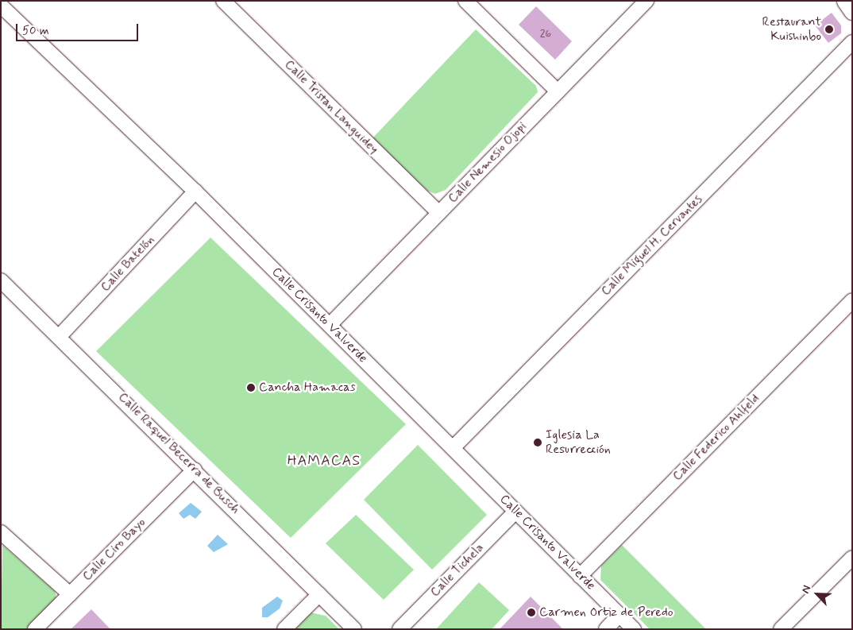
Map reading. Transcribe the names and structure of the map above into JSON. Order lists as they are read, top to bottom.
{
  "streets": {
    "street": [
      "Calle Tristan Languidey",
      "Calle Nemesio Ojopi",
      "Calle Miguel H. Cervantes",
      "Calle Batelón",
      "Calle Crisanto Valverde",
      "Calle Federico Ahlfeld",
      "Calle Raquel Becerra de Busch",
      "Calle Ciro Bayo",
      "Calle Tichela"
    ]
  },
  "crossings": [
    ["Calle Tristan Languidey", "Calle Nemesio Ojopi"],
    ["Calle Nemesio Ojopi", "Calle Crisanto Valverde"],
    ["Calle Miguel H. Cervantes", "Calle Crisanto Valverde"],
    ["Calle Batelón", "Calle Crisanto Valverde"],
    ["Calle Batelón", "Calle Raquel Becerra de Busch"],
    ["Calle Crisanto Valverde", "Calle Federico Ahlfeld"],
    ["Calle Crisanto Valverde", "Calle Tichela"],
    ["Calle Raquel Becerra de Busch", "Calle Ciro Bayo"]
  ],
  "districts": ["HAMACAS"],
  "places": [
    "Restaurant Kuishinbo",
    "Cancha Hamacas",
    "Iglesia La Resurrección",
    "Carmen Ortiz de Peredo"
  ],
  "house_numbers": ["26"],
  "scale_bar": "50 m",
  "north": "top left"
}
